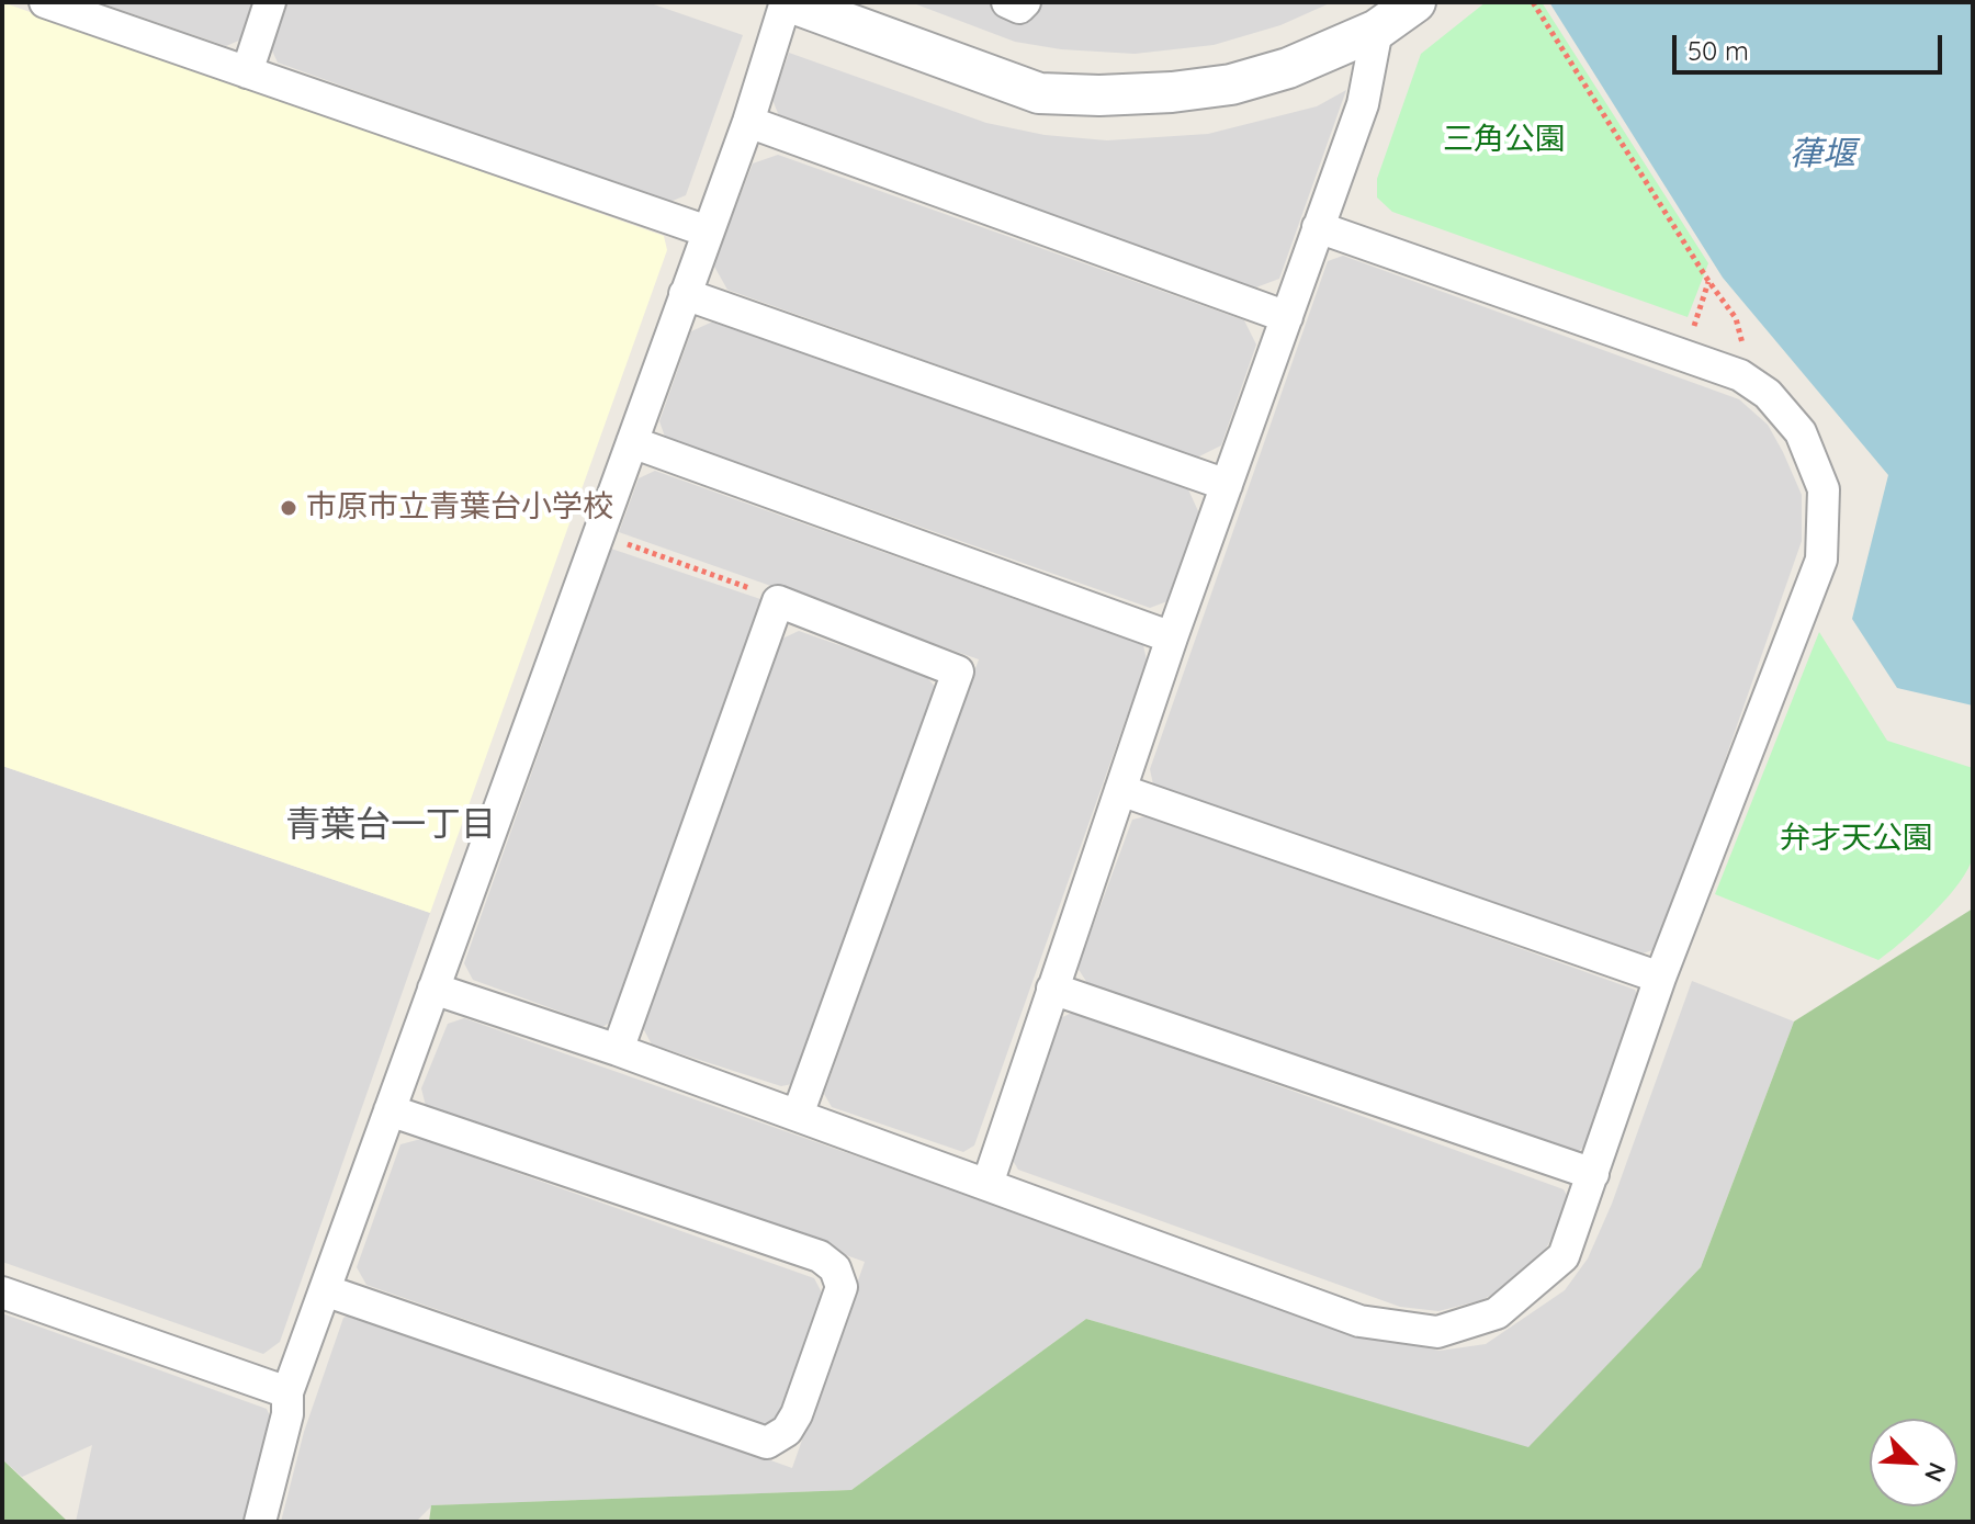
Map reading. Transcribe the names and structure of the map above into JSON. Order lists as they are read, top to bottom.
{
  "districts": ["青葉台一丁目"],
  "water": ["葎堰"],
  "parks": ["三角公園", "弁才天公園"],
  "places": ["市原市立青葉台小学校"],
  "scale_bar": "50 m",
  "north": "bottom right"
}
